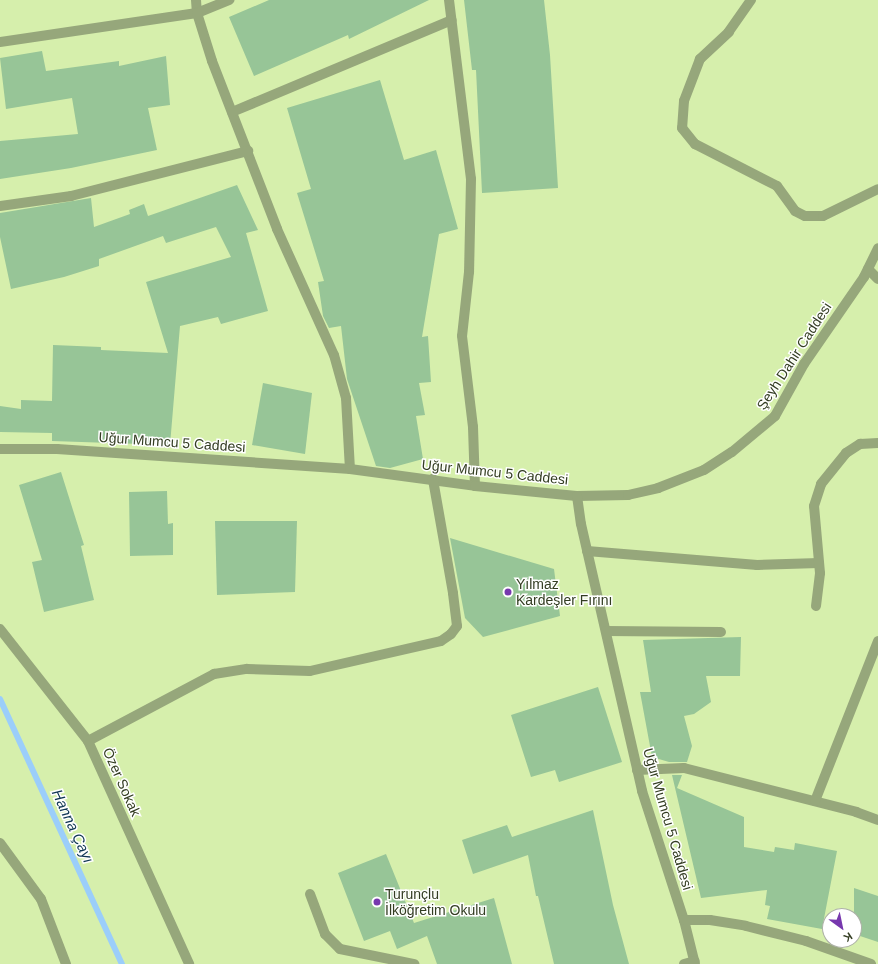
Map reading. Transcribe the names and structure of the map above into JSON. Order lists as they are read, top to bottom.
{
  "streets": {
    "street": ["Şeyh Dahir Caddesi", "Uğur Mumcu 5 Caddesi", "Özer Sokak"]
  },
  "crossings": [
    ["Şeyh Dahir Caddesi", "Uğur Mumcu 5 Caddesi"]
  ],
  "water": ["Hanna Çayı"],
  "places": ["Yılmaz Kardeşler Fırını", "Turunçlu İlköğretim Okulu"],
  "north": "bottom right"
}
